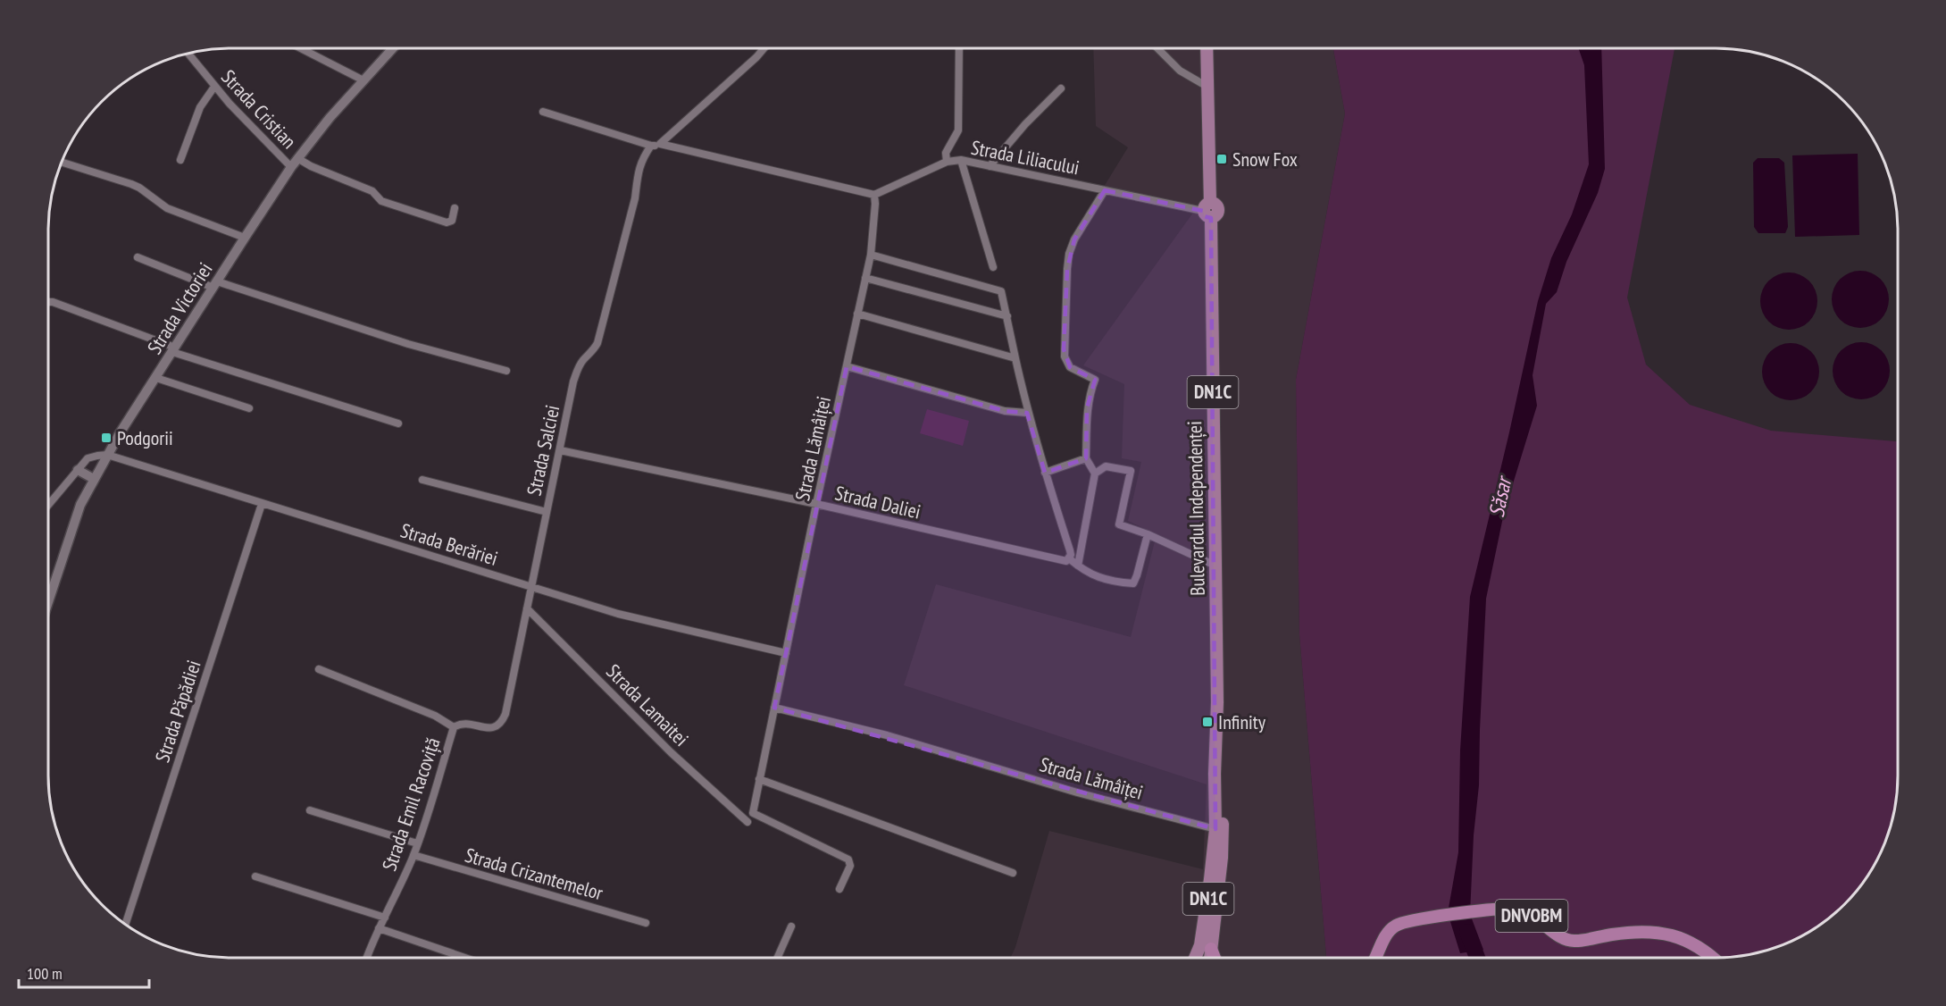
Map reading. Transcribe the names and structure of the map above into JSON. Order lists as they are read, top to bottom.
{
  "streets": {
    "highway": ["DNVOBM"],
    "main road": ["DN1C", "Bulevardul Independenței"],
    "street": [
      "Strada Cristian",
      "Strada Liliacului",
      "Strada Victoriei",
      "Strada Lămâiței",
      "Strada Salciei",
      "Strada Daliei",
      "Strada Berăriei",
      "Strada Lamaitei",
      "Strada Păpădiei",
      "Strada Emil Racoviță",
      "Strada Crizantemelor"
    ]
  },
  "crossings": [
    ["Strada Cristian", "Strada Victoriei"],
    ["Strada Liliacului", "Strada Lămâiței"],
    ["Strada Liliacului", "Bulevardul Independenței"],
    ["Strada Victoriei", "Strada Berăriei"],
    ["Strada Lămâiței", "Strada Daliei"],
    ["Strada Lămâiței", "Bulevardul Independenței"],
    ["Strada Lămâiței", "Strada Berăriei"],
    ["Strada Salciei", "Strada Daliei"],
    ["Strada Salciei", "Strada Berăriei"],
    ["Strada Salciei", "Strada Lamaitei"],
    ["Strada Salciei", "Strada Emil Racoviță"],
    ["Strada Berăriei", "Strada Păpădiei"],
    ["Strada Emil Racoviță", "Strada Crizantemelor"]
  ],
  "water": ["Săsar"],
  "places": {
    "transit": ["Snow Fox", "Podgorii", "Infinity"]
  },
  "scale_bar": "100 m"
}
